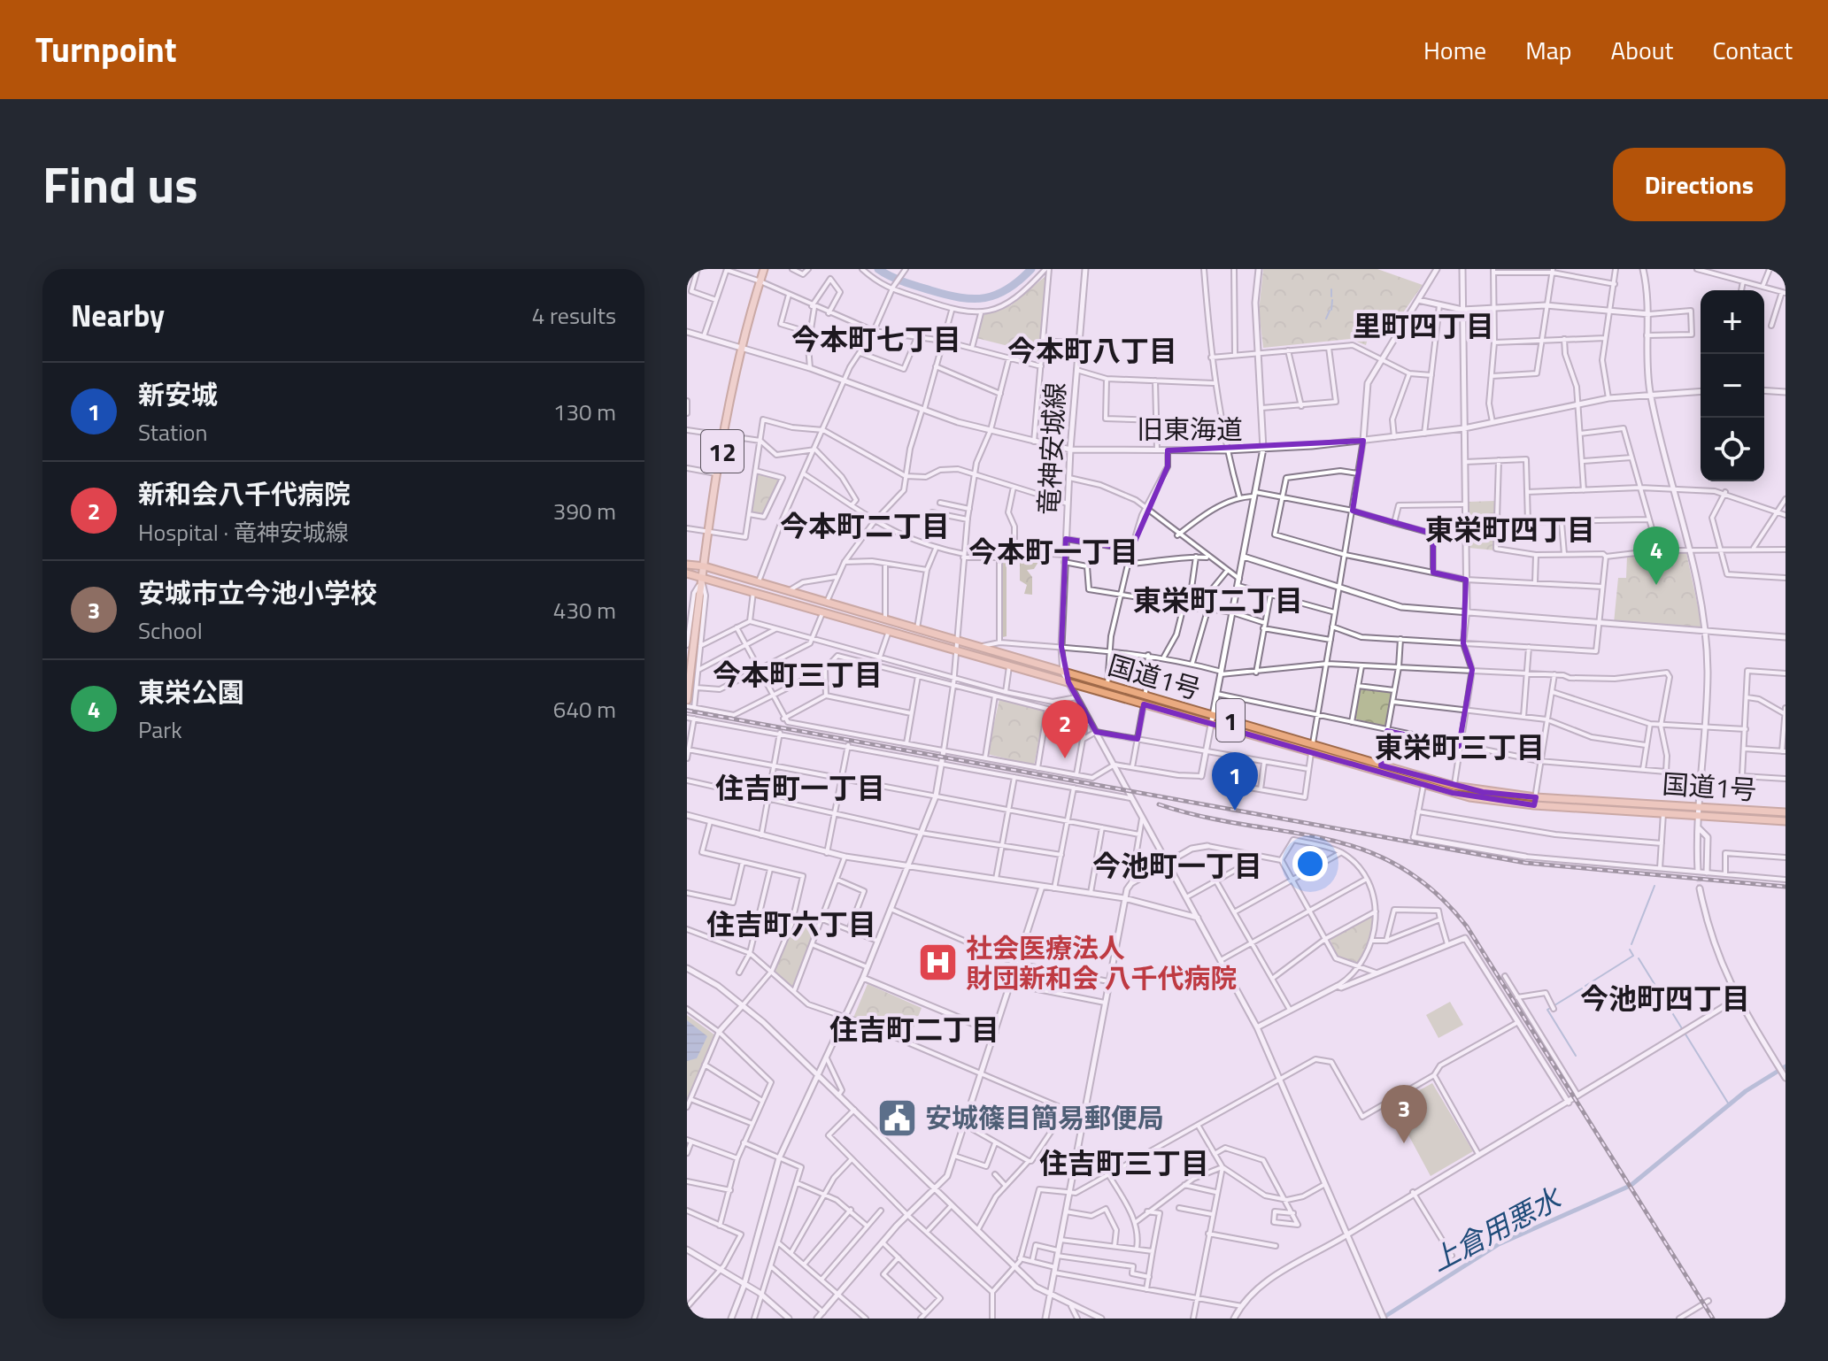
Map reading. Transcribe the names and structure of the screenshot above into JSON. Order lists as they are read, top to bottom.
{
  "streets": {
    "highway": ["国道1号", "1"],
    "main road": ["12"],
    "street": ["旧東海道", "竜神安城線"]
  },
  "crossings": [
    ["旧東海道", "竜神安城線"],
    ["旧東海道", "12"],
    ["竜神安城線", "国道1号"],
    ["12", "国道1号"]
  ],
  "districts": [
    "里町四丁目",
    "今本町七丁目",
    "今本町八丁目",
    "今本町二丁目",
    "東栄町四丁目",
    "今本町一丁目",
    "東栄町二丁目",
    "今本町三丁目",
    "東栄町三丁目",
    "住吉町一丁目",
    "今池町一丁目",
    "住吉町六丁目",
    "今池町四丁目",
    "住吉町二丁目",
    "住吉町三丁目"
  ],
  "water": ["上倉用悪水"],
  "places": {
    "hospital": ["社会医療法人 財団新和会 八千代病院"],
    "public building": ["安城篠目簡易郵便局"]
  },
  "page": {
    "header": "Turnpoint",
    "nav": [
      "Home",
      "Map",
      "About",
      "Contact"
    ],
    "title": "Find us",
    "buttons": "Directions",
    "heading": ["Nearby", "4 results"],
    "map_buttons": ["+", "−"],
    "list": [
      {
        "mark": "1",
        "name": "新安城",
        "note": "Station",
        "value": "130 m"
      },
      {
        "mark": "2",
        "name": "新和会八千代病院",
        "note": "Hospital · 竜神安城線",
        "value": "390 m"
      },
      {
        "mark": "3",
        "name": "安城市立今池小学校",
        "note": "School",
        "value": "430 m"
      },
      {
        "mark": "4",
        "name": "東栄公園",
        "note": "Park",
        "value": "640 m"
      }
    ],
    "pins": [
      "4",
      "2",
      "1",
      "3"
    ]
  }
}
